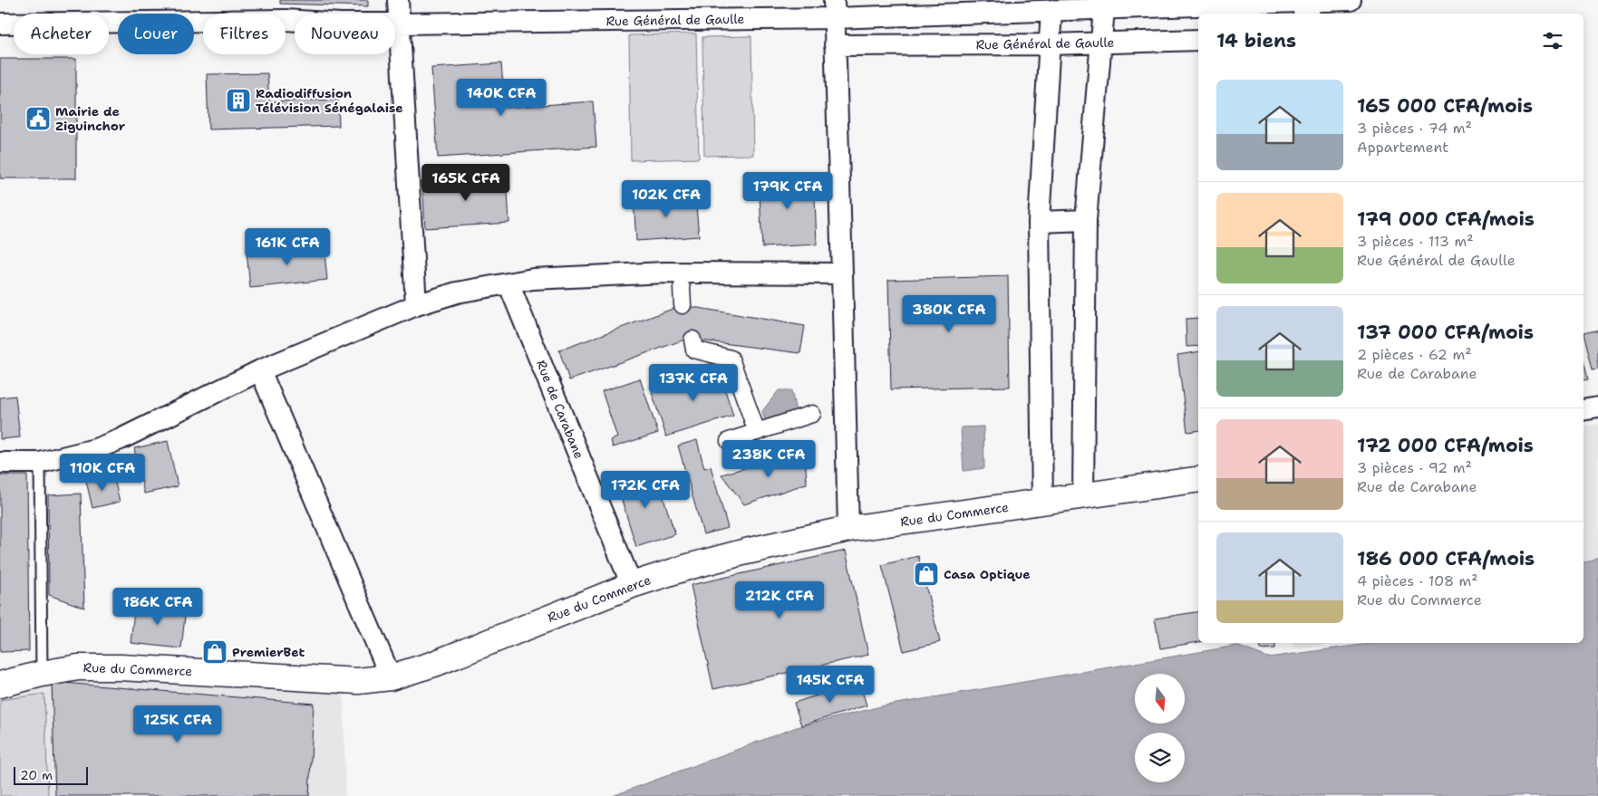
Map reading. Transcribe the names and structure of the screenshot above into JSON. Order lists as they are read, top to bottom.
{
  "streets": {
    "street": ["Rue Général de Gaulle", "Rue de Carabane", "Rue du Commerce"]
  },
  "crossings": [
    ["Rue de Carabane", "Rue du Commerce"]
  ],
  "places": {
    "building": ["Radiodiffusion Télévision Sénégalaise"],
    "public building": ["Mairie de Ziguinchor"],
    "shop": ["Casa Optique", "PremierBet"]
  },
  "scale_bar": "20 m",
  "north": "bottom",
  "page": {
    "chip": [
      "Acheter",
      "Louer",
      "Filtres",
      "Nouveau"
    ],
    "heading": "14 biens",
    "list": [
      {
        "name": "165 000 CFA/mois",
        "note": "3 pièces · 74 m² · Appartement"
      },
      {
        "name": "179 000 CFA/mois",
        "note": "3 pièces · 113 m² · Rue Général de Gaulle"
      },
      {
        "name": "137 000 CFA/mois",
        "note": "2 pièces · 62 m² · Rue de Carabane"
      },
      {
        "name": "172 000 CFA/mois",
        "note": "3 pièces · 92 m² · Rue de Carabane"
      },
      {
        "name": "186 000 CFA/mois",
        "note": "4 pièces · 108 m² · Rue du Commerce"
      }
    ],
    "price": [
      "140K CFA",
      "165K CFA",
      "179K CFA",
      "102K CFA",
      "161K CFA",
      "380K CFA",
      "137K CFA",
      "238K CFA",
      "110K CFA",
      "172K CFA",
      "212K CFA",
      "186K CFA",
      "145K CFA",
      "125K CFA"
    ],
    "scale": "20 m"
  }
}
